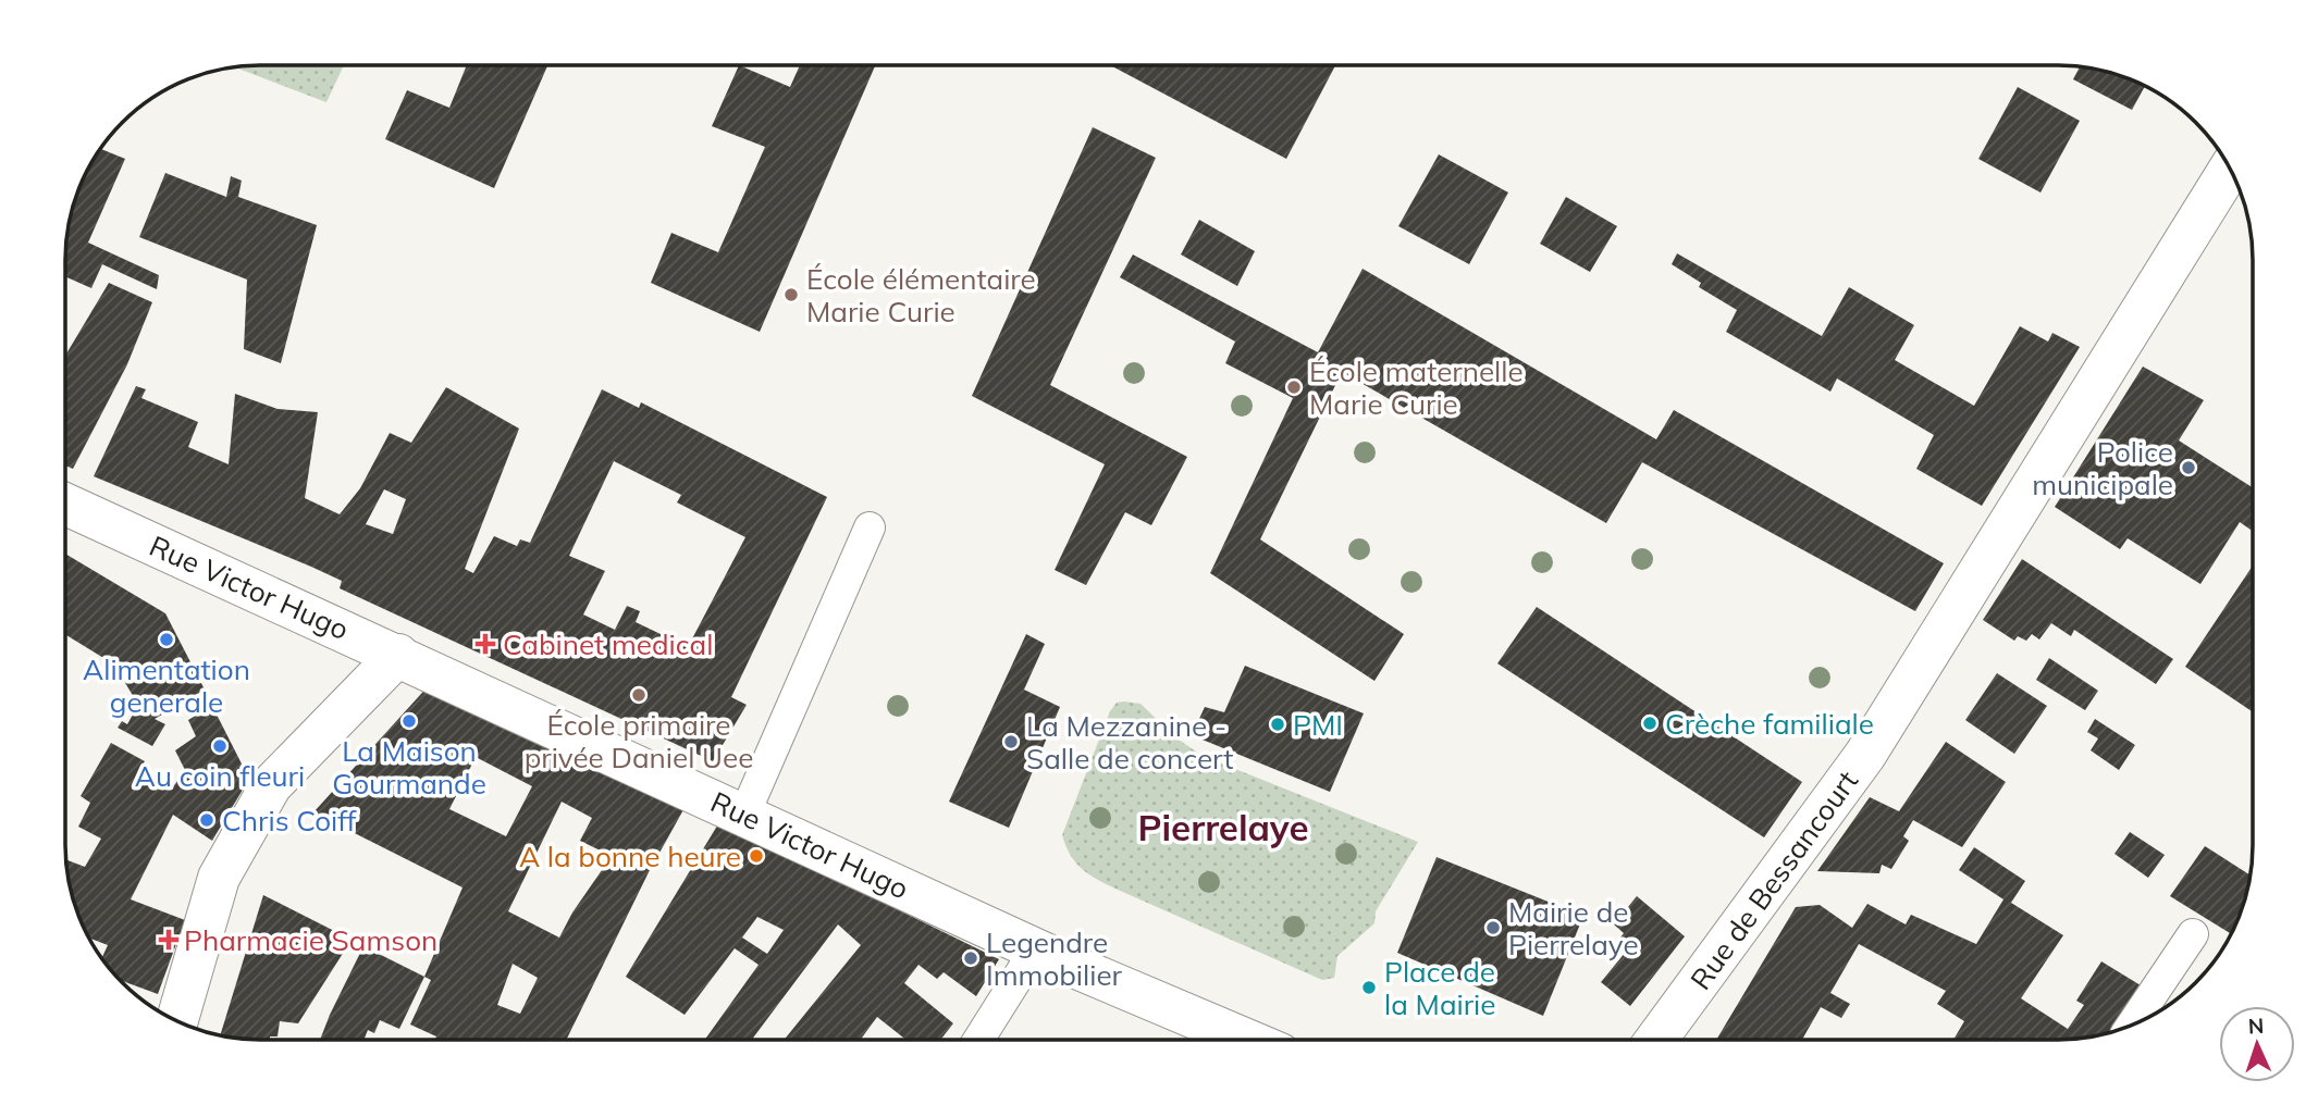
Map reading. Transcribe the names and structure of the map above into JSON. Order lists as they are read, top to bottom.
{
  "streets": {
    "street": ["Rue Victor Hugo", "Rue de Bessancourt"]
  },
  "districts": ["Pierrelaye"],
  "places": {
    "other": [
      "École élémentaire Marie Curie",
      "École maternelle Marie Curie",
      "Police municipale",
      "Alimentation generale",
      "École primaire privée Daniel Uee",
      "La Maison Gourmande",
      "Crèche familiale",
      "PMI",
      "La Mezzanine - Salle de concert",
      "Au coin fleuri",
      "Chris Coiff",
      "A la bonne heure",
      "Mairie de Pierrelaye",
      "Legendre Immobilier",
      "Place de la Mairie"
    ],
    "health": ["Cabinet medical", "Pharmacie Samson"]
  },
  "north": "top"
}
